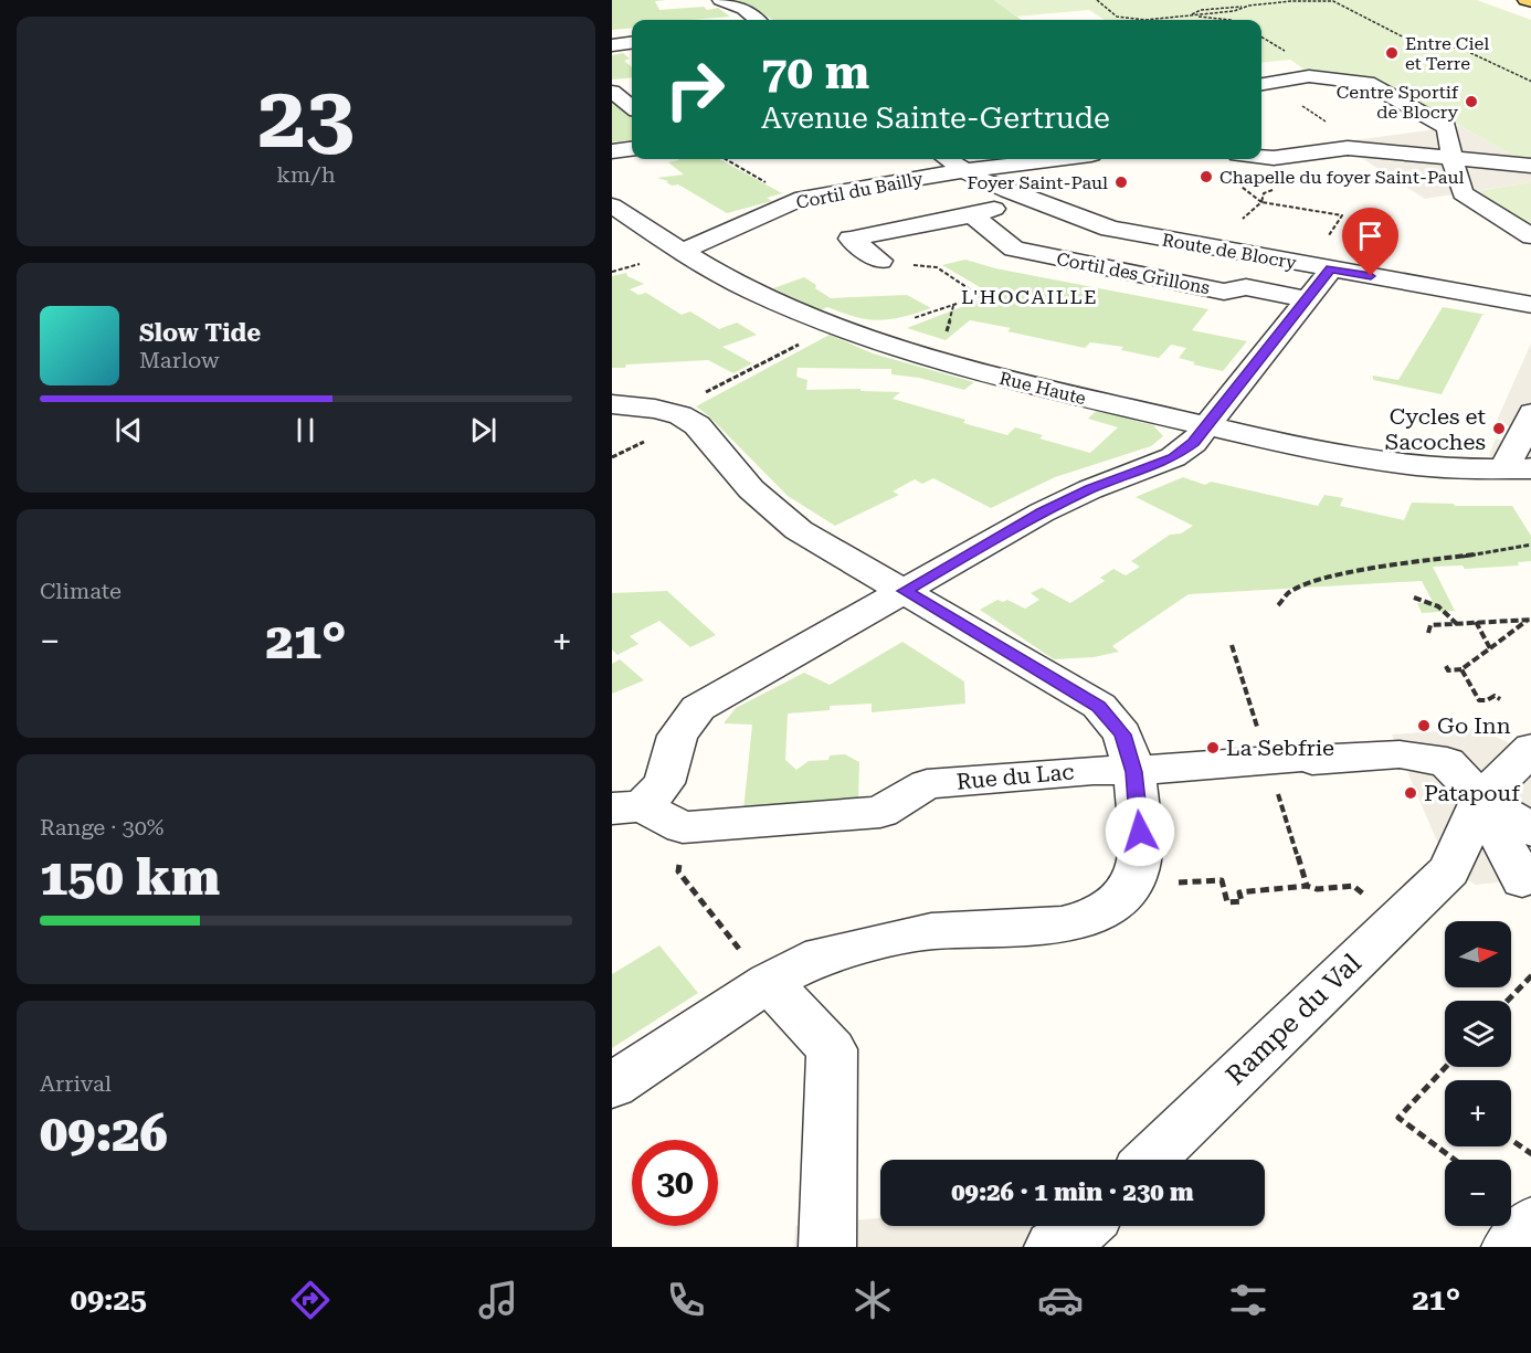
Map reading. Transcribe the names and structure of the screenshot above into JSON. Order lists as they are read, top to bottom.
{
  "streets": {
    "street": [
      "Cortil du Bailly",
      "Route de Blocry",
      "Cortil des Grillons",
      "Rue Haute",
      "Rue du Lac",
      "Rampe du Val"
    ]
  },
  "crossings": [
    ["Cortil du Bailly", "Route de Blocry"],
    ["Cortil du Bailly", "Rue Haute"],
    ["Rue du Lac", "Rampe du Val"]
  ],
  "districts": ["L'HOCAILLE"],
  "places": [
    "Entre Ciel et Terre",
    "Centre Sportif de Blocry",
    "Chapelle du foyer Saint-Paul",
    "Foyer Saint-Paul",
    "Cycles et Sacoches",
    "Go Inn",
    "La Sebfrie",
    "Patapouf"
  ],
  "north": "right",
  "page": {
    "tile": [
      ["23", "km/h"],
      "Climate",
      ["Range · 30%", "150 km"],
      ["Arrival", "09:26"]
    ],
    "turn": ["70 m", "Avenue Sainte-Gertrude"],
    "song": ["Slow Tide", "Marlow"],
    "heat": ["−", "21°", "+"],
    "map_buttons": ["+", "−"],
    "limit": "30",
    "trip": "09:26 · 1 min · 230 m",
    "tabs": ["09:25", "21°"]
  }
}
